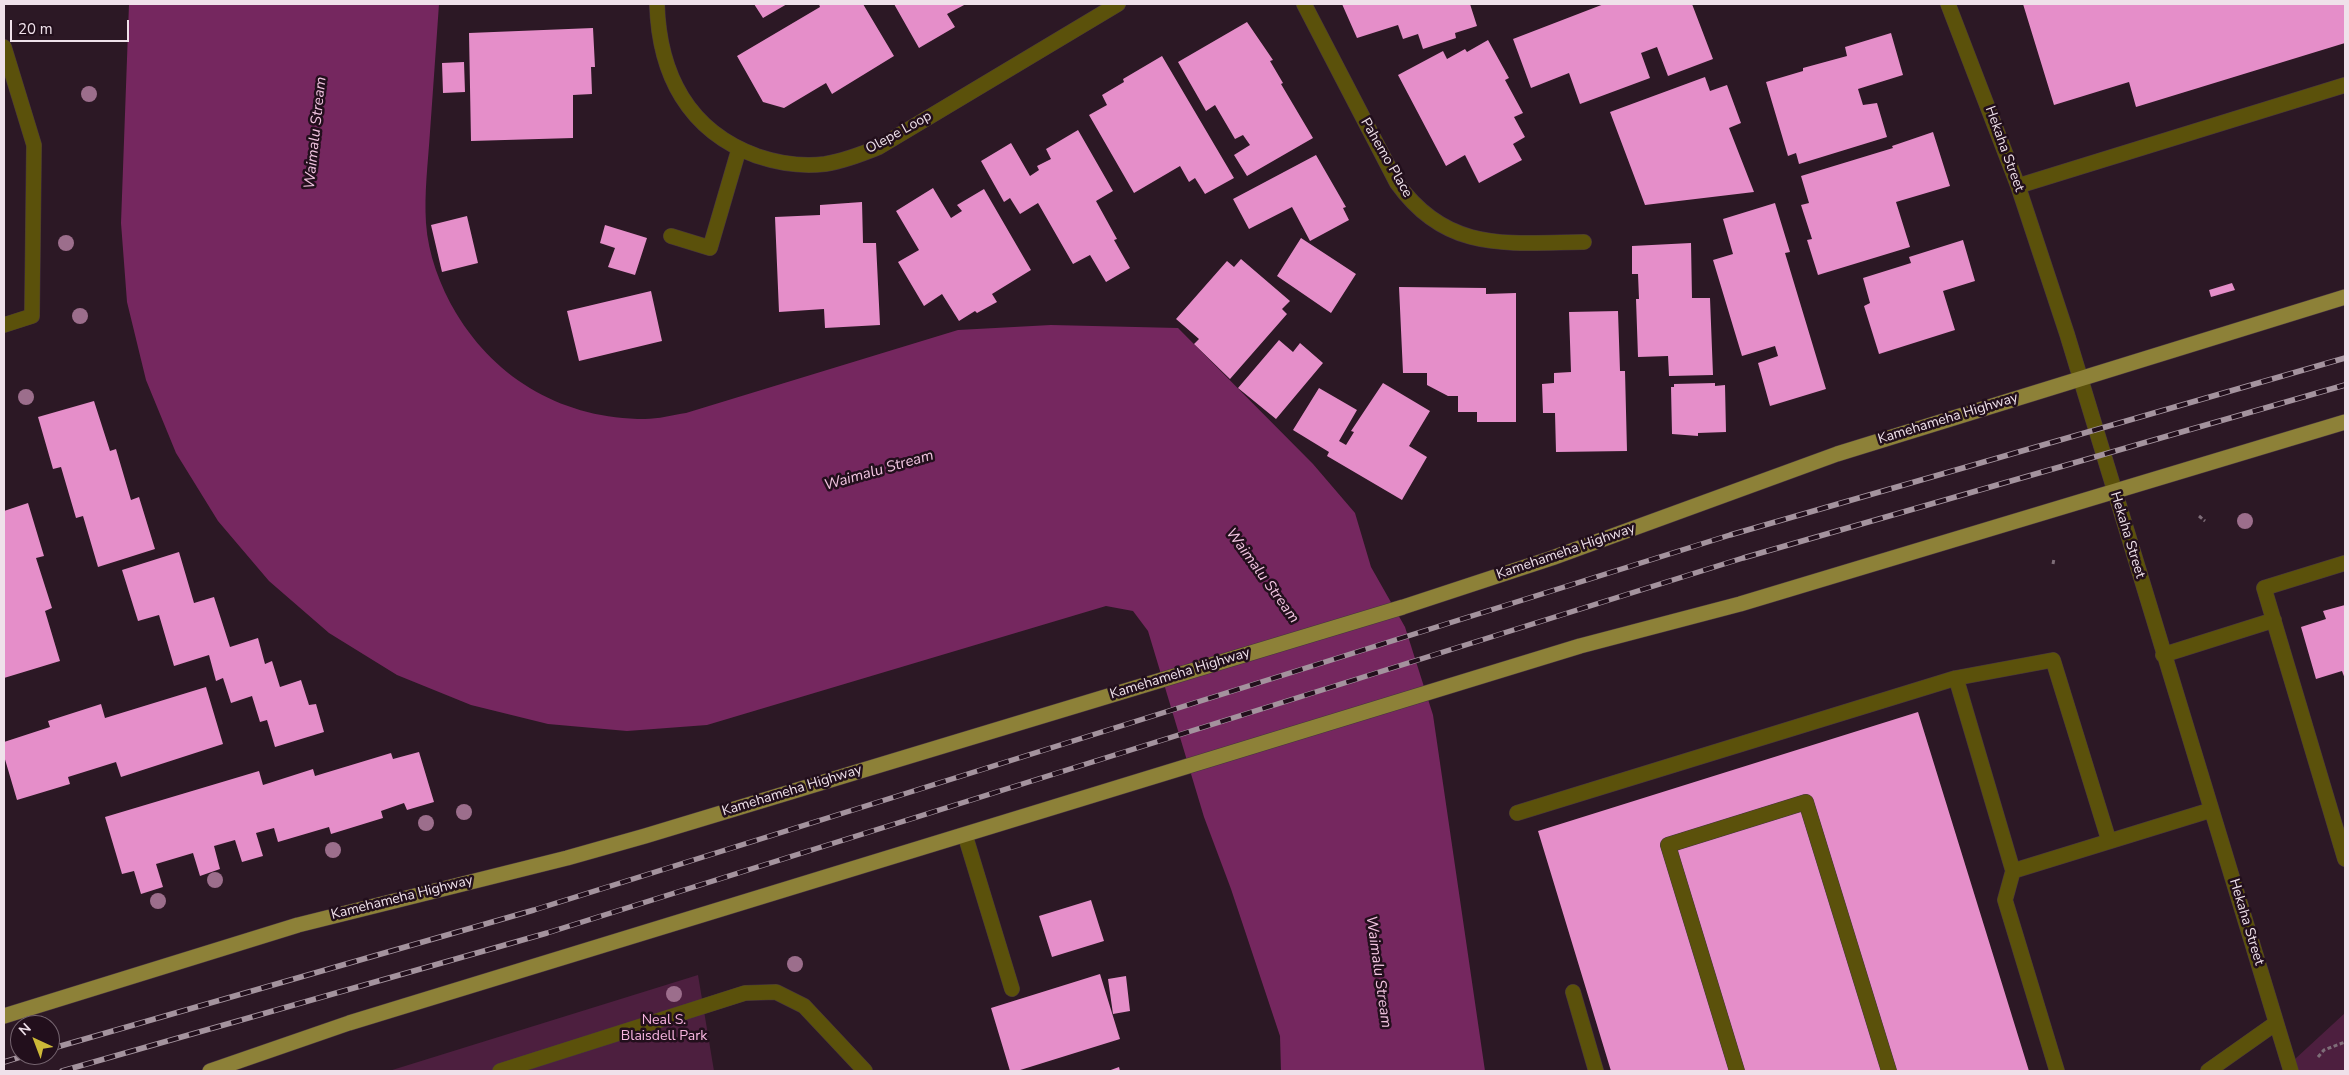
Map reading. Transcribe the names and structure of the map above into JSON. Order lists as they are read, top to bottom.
{
  "streets": {
    "main road": ["Kamehameha Highway"],
    "street": ["Olepe Loop", "Hekaha Street", "Pahemo Place"]
  },
  "crossings": [
    ["Hekaha Street", "Kamehameha Highway"]
  ],
  "water": ["Waimalu Stream"],
  "parks": ["Neal S. Blaisdell Park"],
  "scale_bar": "20 m",
  "north": "top left"
}
